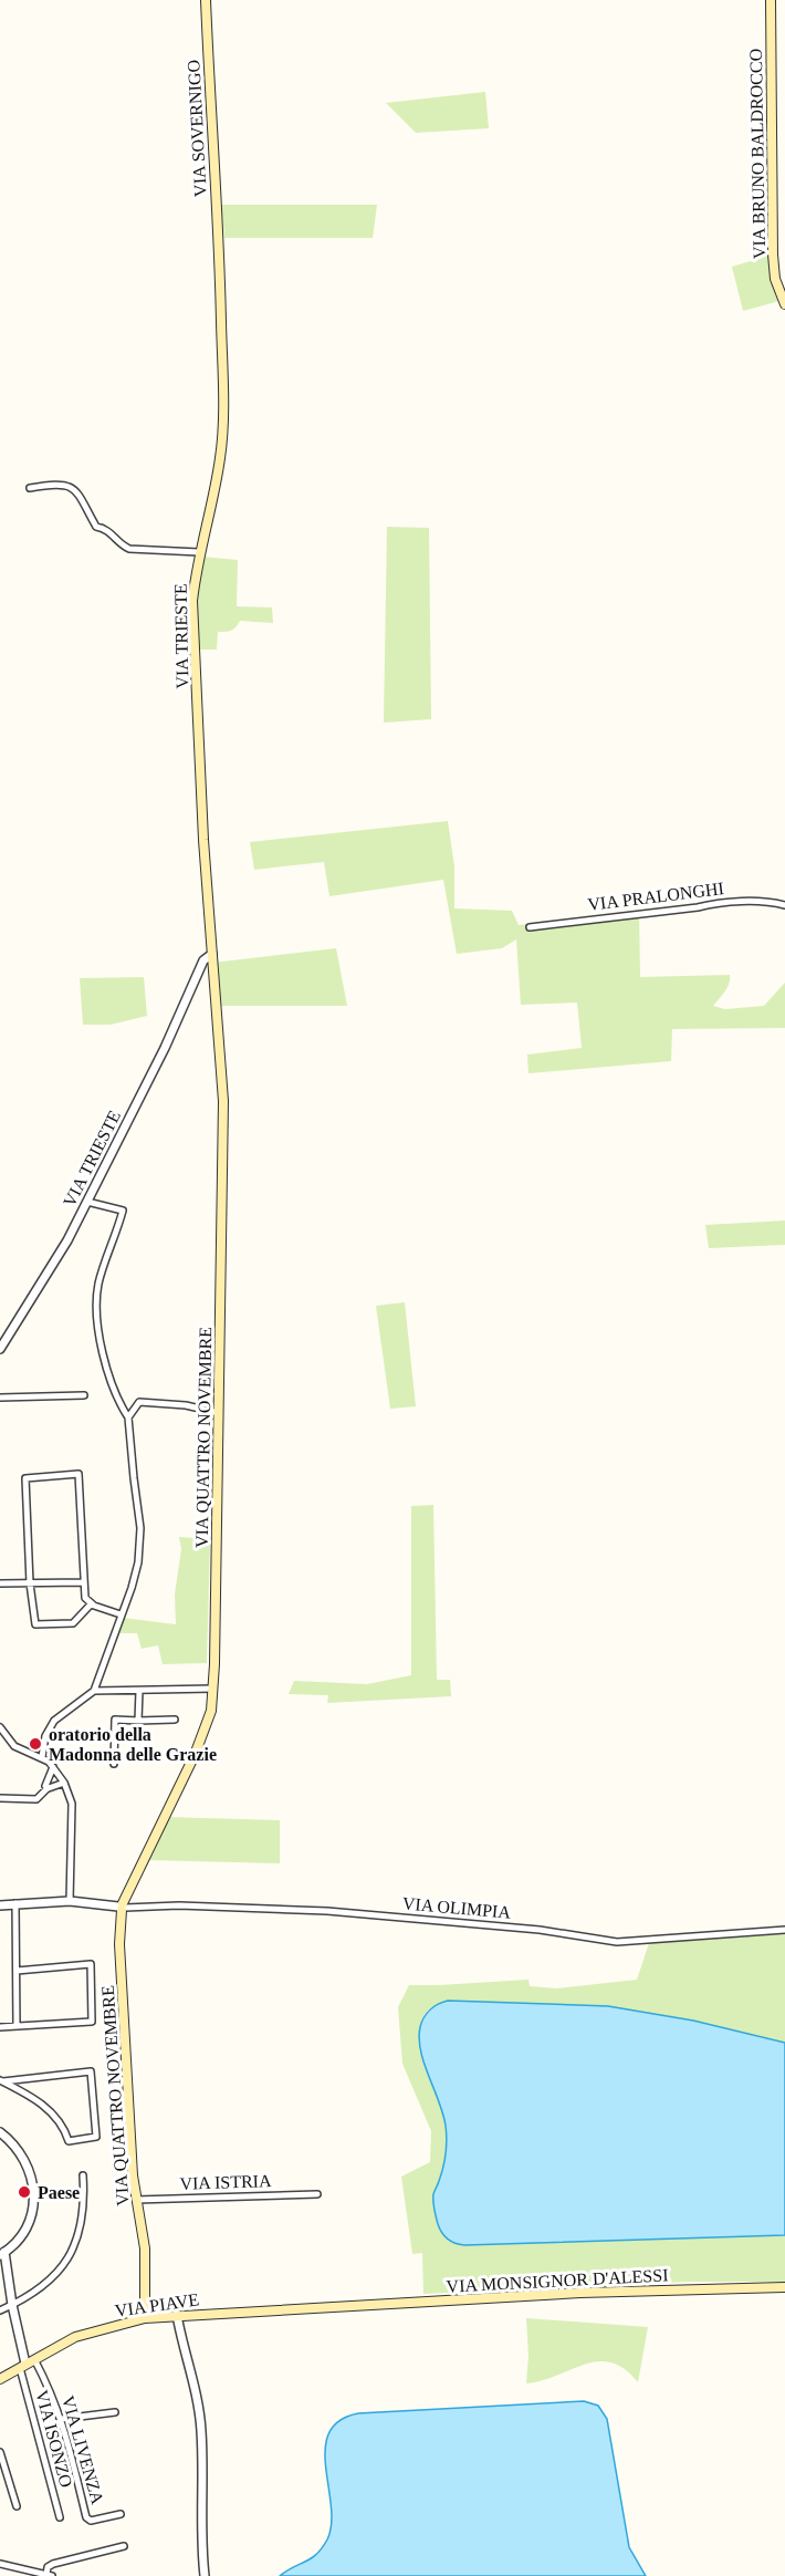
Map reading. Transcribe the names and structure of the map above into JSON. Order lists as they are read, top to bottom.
{
  "streets": {
    "main road": [
      "VIA SOVERNIGO",
      "VIA BRUNO BALDROCCO",
      "VIA TRIESTE",
      "VIA QUATTRO NOVEMBRE",
      "VIA MONSIGNOR D'ALESSI",
      "VIA PIAVE"
    ],
    "street": [
      "VIA PRALONGHI",
      "VIA OLIMPIA",
      "VIA ISTRIA",
      "VIA ISONZO",
      "VIA LIVENZA"
    ]
  },
  "crossings": [
    ["VIA SOVERNIGO", "VIA TRIESTE"],
    ["VIA TRIESTE", "VIA QUATTRO NOVEMBRE"],
    ["VIA QUATTRO NOVEMBRE", "VIA OLIMPIA"],
    ["VIA QUATTRO NOVEMBRE", "VIA ISTRIA"],
    ["VIA QUATTRO NOVEMBRE", "VIA PIAVE"],
    ["VIA MONSIGNOR D'ALESSI", "VIA PIAVE"],
    ["VIA PIAVE", "VIA ISONZO"],
    ["VIA PIAVE", "VIA LIVENZA"],
    ["VIA ISONZO", "VIA LIVENZA"]
  ],
  "places": ["oratorio della Madonna delle Grazie", "Paese"]
}
